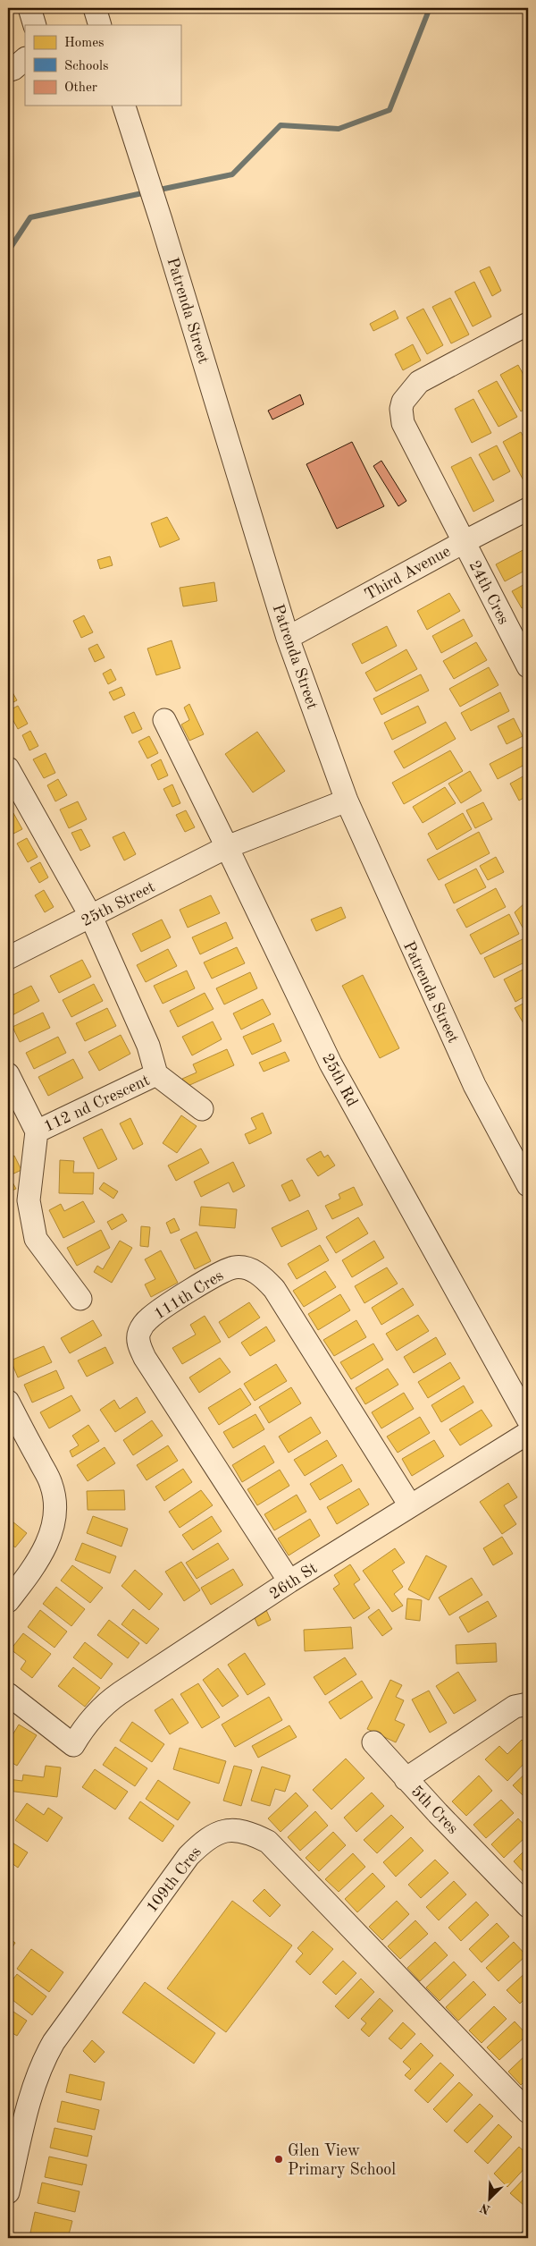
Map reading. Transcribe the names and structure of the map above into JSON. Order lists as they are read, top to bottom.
{
  "streets": {
    "street": [
      "Patrenda Street",
      "Third Avenue",
      "24th Cres",
      "25th Street",
      "25th Rd",
      "112 nd Crescent",
      "111th Cres",
      "26th St",
      "5th Cres",
      "109th Cres"
    ]
  },
  "crossings": [
    ["Patrenda Street", "Third Avenue"],
    ["Third Avenue", "24th Cres"],
    ["25th Street", "25th Rd"],
    ["25th Street", "112 nd Crescent"],
    ["111th Cres", "26th St"]
  ],
  "places": ["Glen View Primary School"],
  "legend": ["Homes", "Schools", "Other"],
  "north": "bottom left"
}
